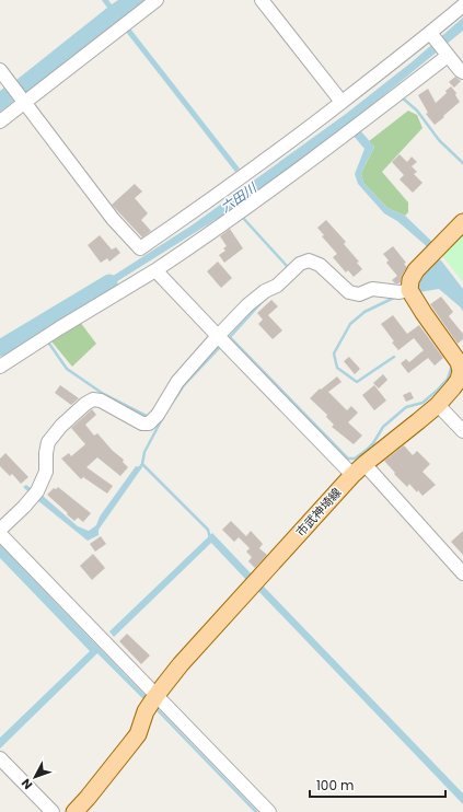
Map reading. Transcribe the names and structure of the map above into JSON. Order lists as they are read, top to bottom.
{
  "streets": {
    "main road": ["市武神埼線"]
  },
  "water": ["六田川"],
  "scale_bar": "100 m",
  "north": "bottom left"
}
